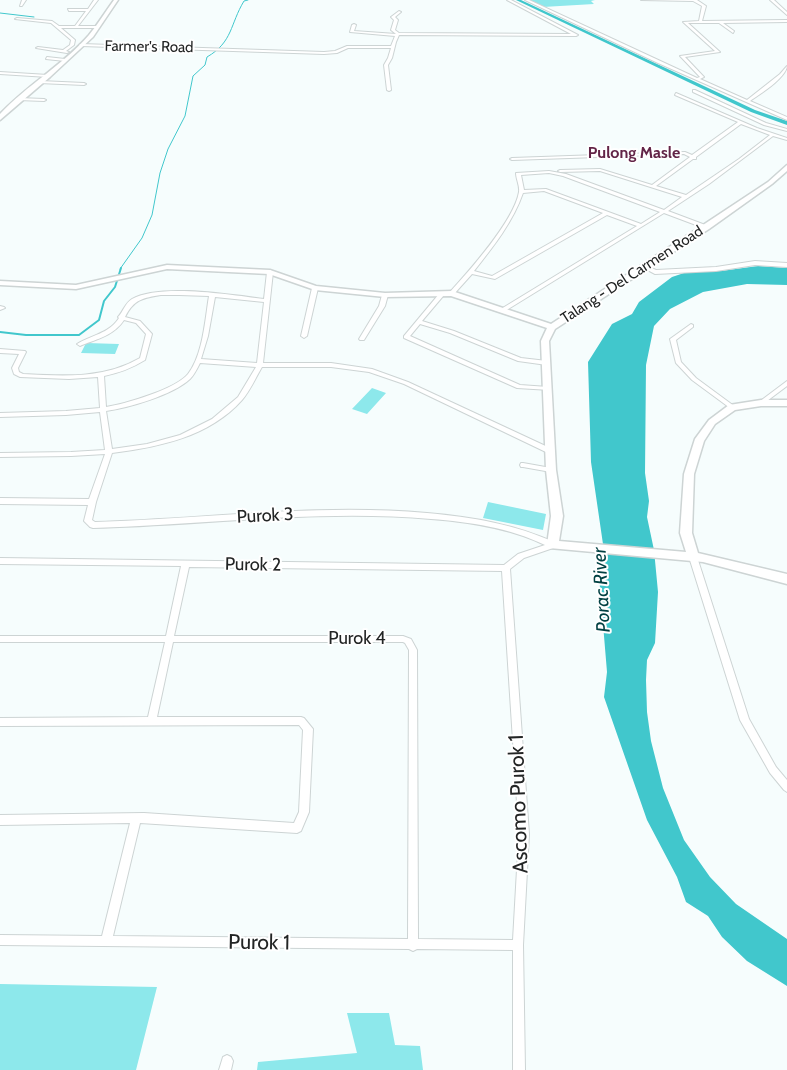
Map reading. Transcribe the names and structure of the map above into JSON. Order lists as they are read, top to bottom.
{
  "streets": {
    "street": [
      "Farmer's Road",
      "Talang - Del Carmen Road",
      "Purok 3",
      "Purok 2",
      "Purok 4",
      "Ascomo Purok 1",
      "Purok 1"
    ]
  },
  "crossings": [
    ["Talang - Del Carmen Road", "Purok 3"],
    ["Purok 2", "Ascomo Purok 1"],
    ["Purok 4", "Purok 1"],
    ["Ascomo Purok 1", "Purok 1"]
  ],
  "districts": ["Pulong Masle"],
  "water": ["Porac River"]
}
